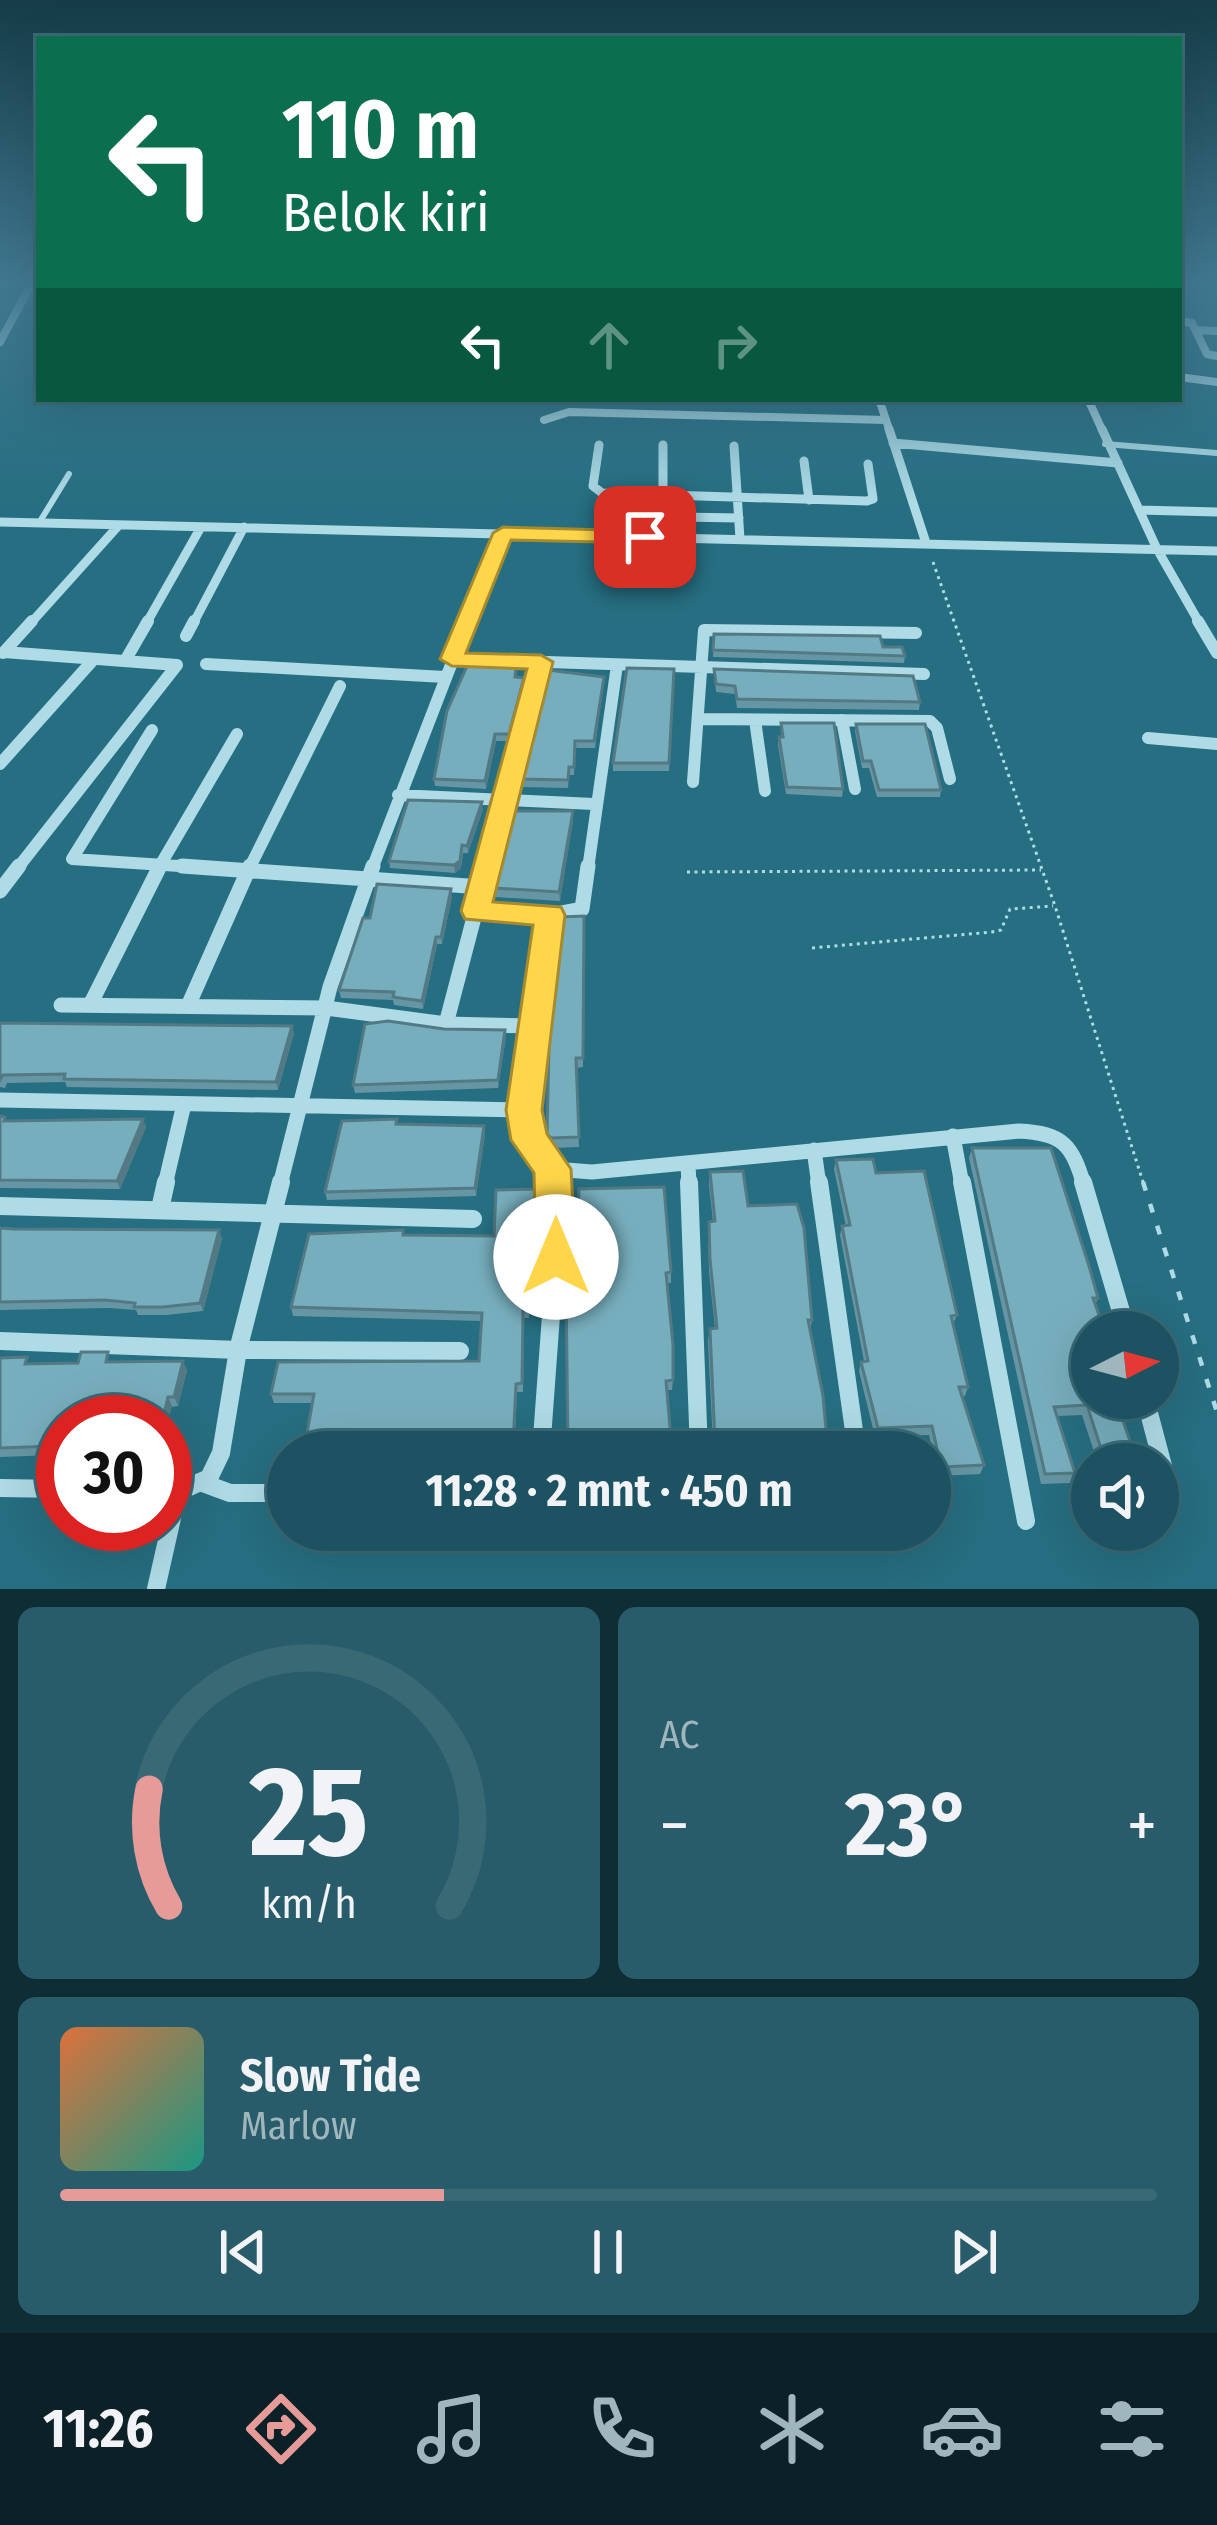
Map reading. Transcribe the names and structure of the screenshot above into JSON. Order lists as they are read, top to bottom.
{
  "north": "right",
  "page": {
    "turn": ["110 m", "Belok kiri"],
    "limit": "30",
    "trip": "11:28 · 2 mnt · 450 m",
    "tile": "AC",
    "heat": ["−", "23°", "+"],
    "song": ["Slow Tide", "Marlow"],
    "tabs": "11:26",
    "gauge": ["25", "km/h"]
  }
}
